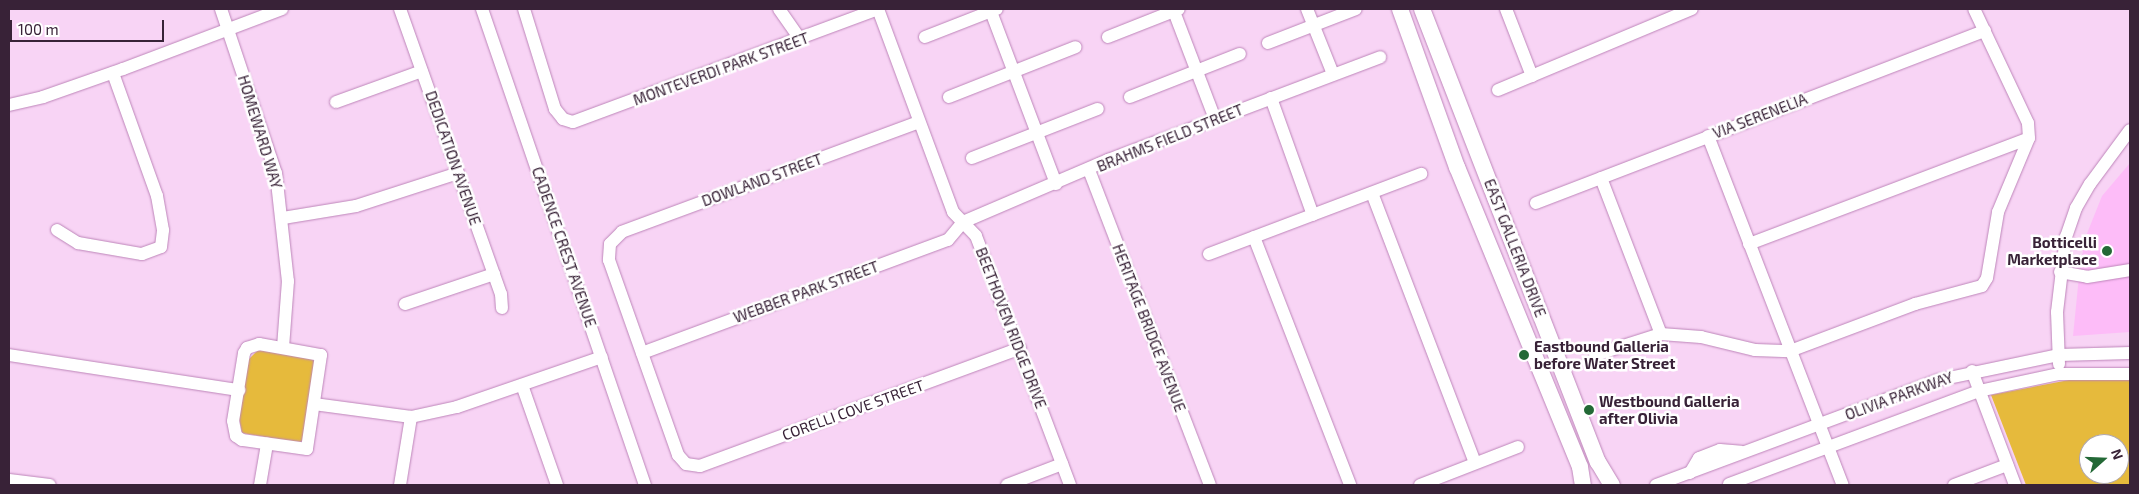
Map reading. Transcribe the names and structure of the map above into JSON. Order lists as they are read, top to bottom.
{
  "streets": {
    "main road": ["EAST GALLERIA DRIVE"],
    "street": [
      "MONTEVERDI PARK STREET",
      "VIA SERENELIA",
      "HOMEWARD WAY",
      "BRAHMS FIELD STREET",
      "DEDICATION AVENUE",
      "DOWLAND STREET",
      "CADENCE CREST AVENUE",
      "WEBBER PARK STREET",
      "BEETHOVEN RIDGE DRIVE",
      "HERITAGE BRIDGE AVENUE",
      "OLIVIA PARKWAY",
      "CORELLI COVE STREET"
    ]
  },
  "crossings": [
    ["MONTEVERDI PARK STREET", "BEETHOVEN RIDGE DRIVE"],
    ["BRAHMS FIELD STREET", "WEBBER PARK STREET"],
    ["BRAHMS FIELD STREET", "BEETHOVEN RIDGE DRIVE"],
    ["BRAHMS FIELD STREET", "HERITAGE BRIDGE AVENUE"],
    ["DOWLAND STREET", "WEBBER PARK STREET"],
    ["DOWLAND STREET", "BEETHOVEN RIDGE DRIVE"],
    ["DOWLAND STREET", "CORELLI COVE STREET"],
    ["WEBBER PARK STREET", "BEETHOVEN RIDGE DRIVE"],
    ["WEBBER PARK STREET", "CORELLI COVE STREET"],
    ["BEETHOVEN RIDGE DRIVE", "CORELLI COVE STREET"]
  ],
  "places": ["Botticelli Marketplace", "Eastbound Galleria before Water Street", "Westbound Galleria after Olivia"],
  "scale_bar": "100 m",
  "north": "right"
}
